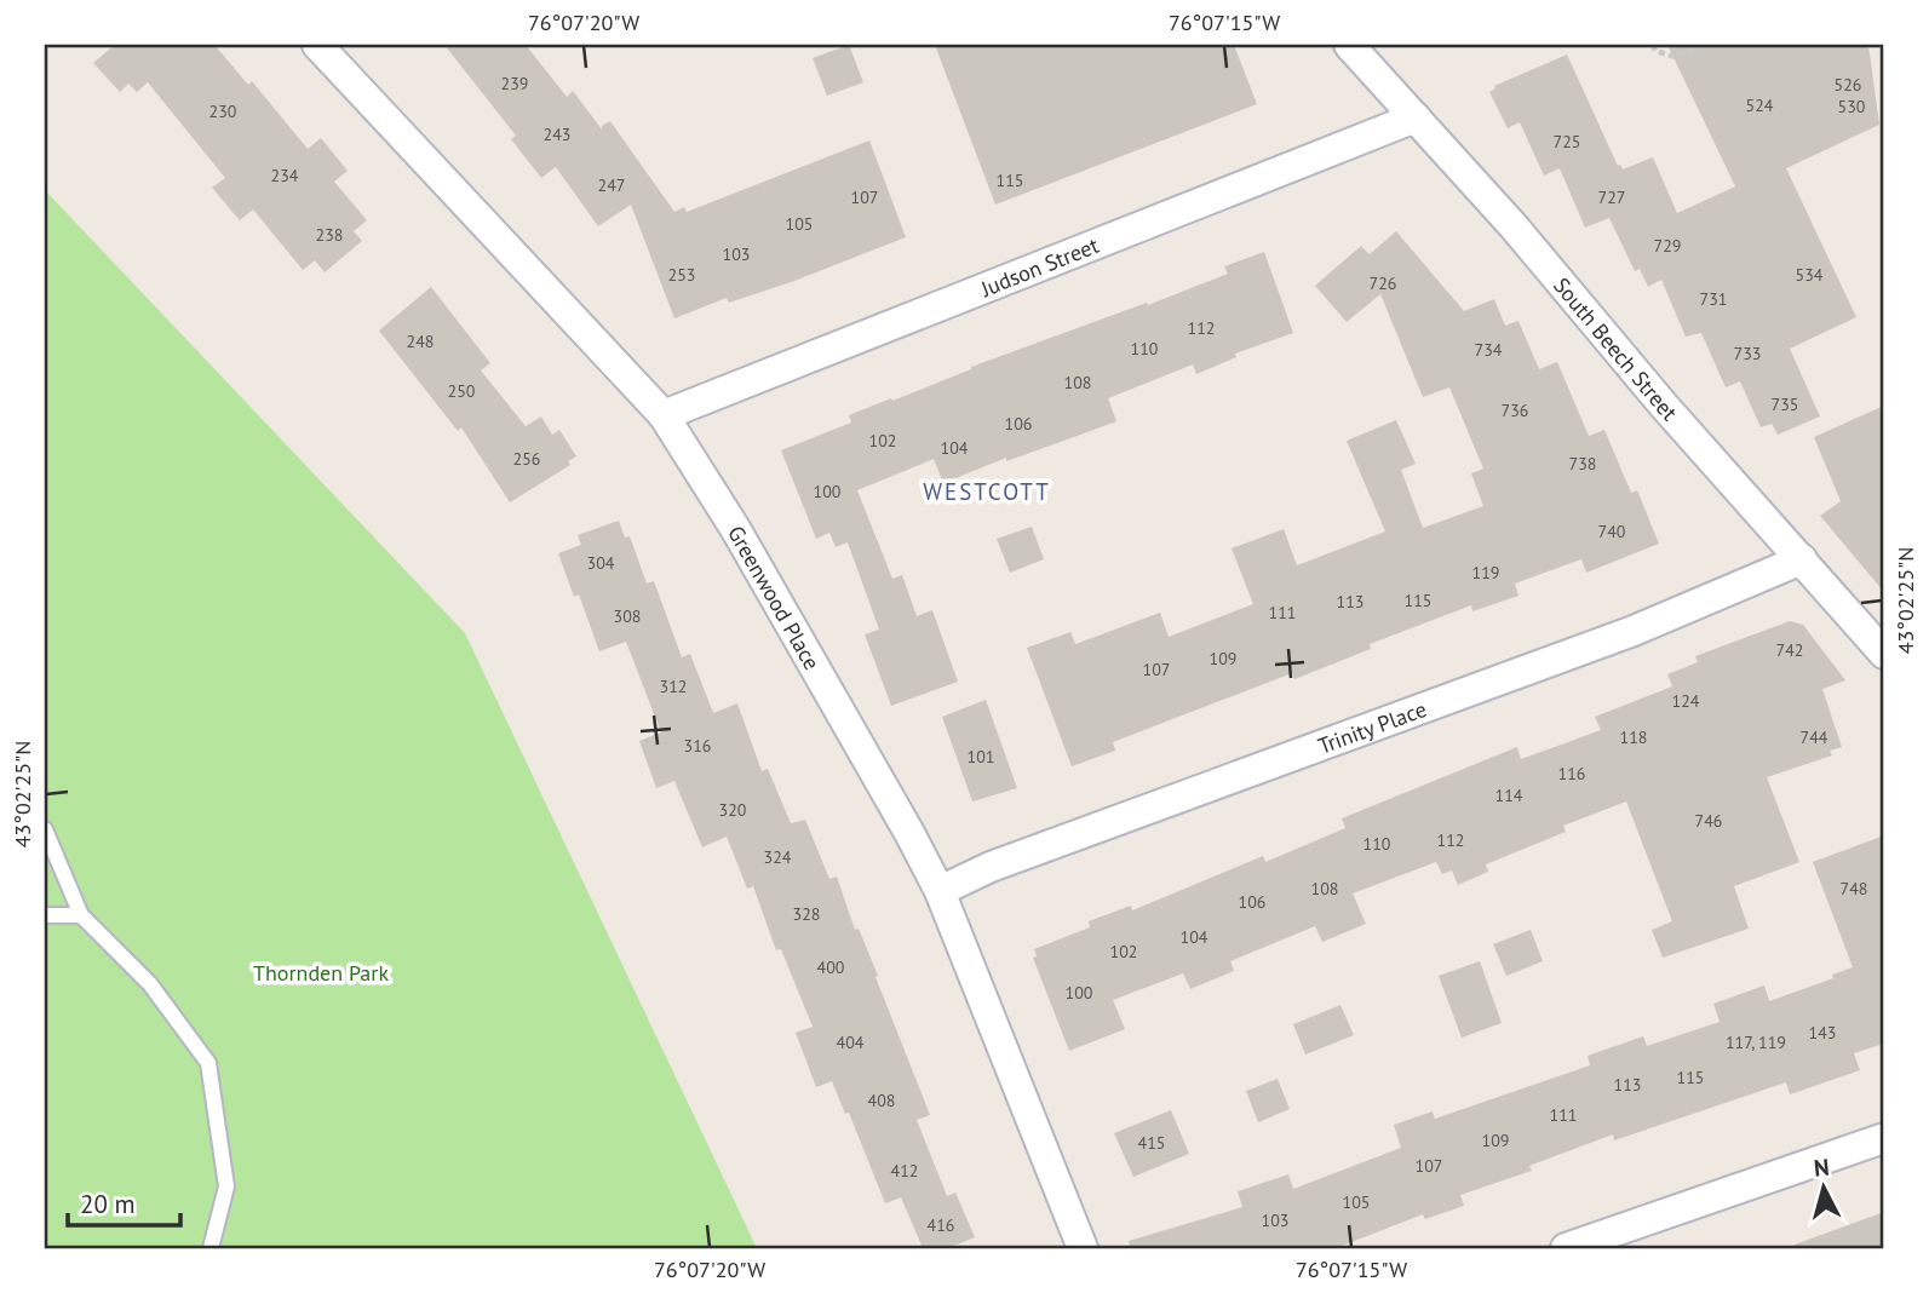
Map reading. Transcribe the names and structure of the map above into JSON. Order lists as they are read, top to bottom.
{
  "streets": {
    "street": [
      "Judson Street",
      "South Beech Street",
      "Greenwood Place",
      "Trinity Place"
    ]
  },
  "crossings": [
    ["Judson Street", "South Beech Street"],
    ["Judson Street", "Greenwood Place"],
    ["South Beech Street", "Trinity Place"],
    ["Greenwood Place", "Trinity Place"]
  ],
  "districts": ["WESTCOTT"],
  "parks": ["Thornden Park"],
  "house_numbers": [
    "239",
    "526",
    "524",
    "530",
    "230",
    "243",
    "725",
    "234",
    "115",
    "247",
    "107",
    "727",
    "105",
    "238",
    "729",
    "103",
    "253",
    "534",
    "726",
    "731",
    "112",
    "248",
    "110",
    "734",
    "733",
    "108",
    "250",
    "735",
    "736",
    "106",
    "102",
    "104",
    "256",
    "738",
    "100",
    "740",
    "304",
    "119",
    "115",
    "113",
    "111",
    "308",
    "742",
    "109",
    "107",
    "312",
    "124",
    "118",
    "744",
    "316",
    "101",
    "116",
    "114",
    "320",
    "746",
    "112",
    "110",
    "324",
    "108",
    "748",
    "106",
    "328",
    "104",
    "102",
    "400",
    "100",
    "143",
    "404",
    "117, 119",
    "115",
    "113",
    "408",
    "111",
    "109",
    "415",
    "107",
    "412",
    "105",
    "103",
    "416"
  ],
  "scale_bar": "20 m",
  "north": "top",
  "coordinates": ["76°07'20\"W", "76°07'15\"W", "43°02'25\"N"]
}
